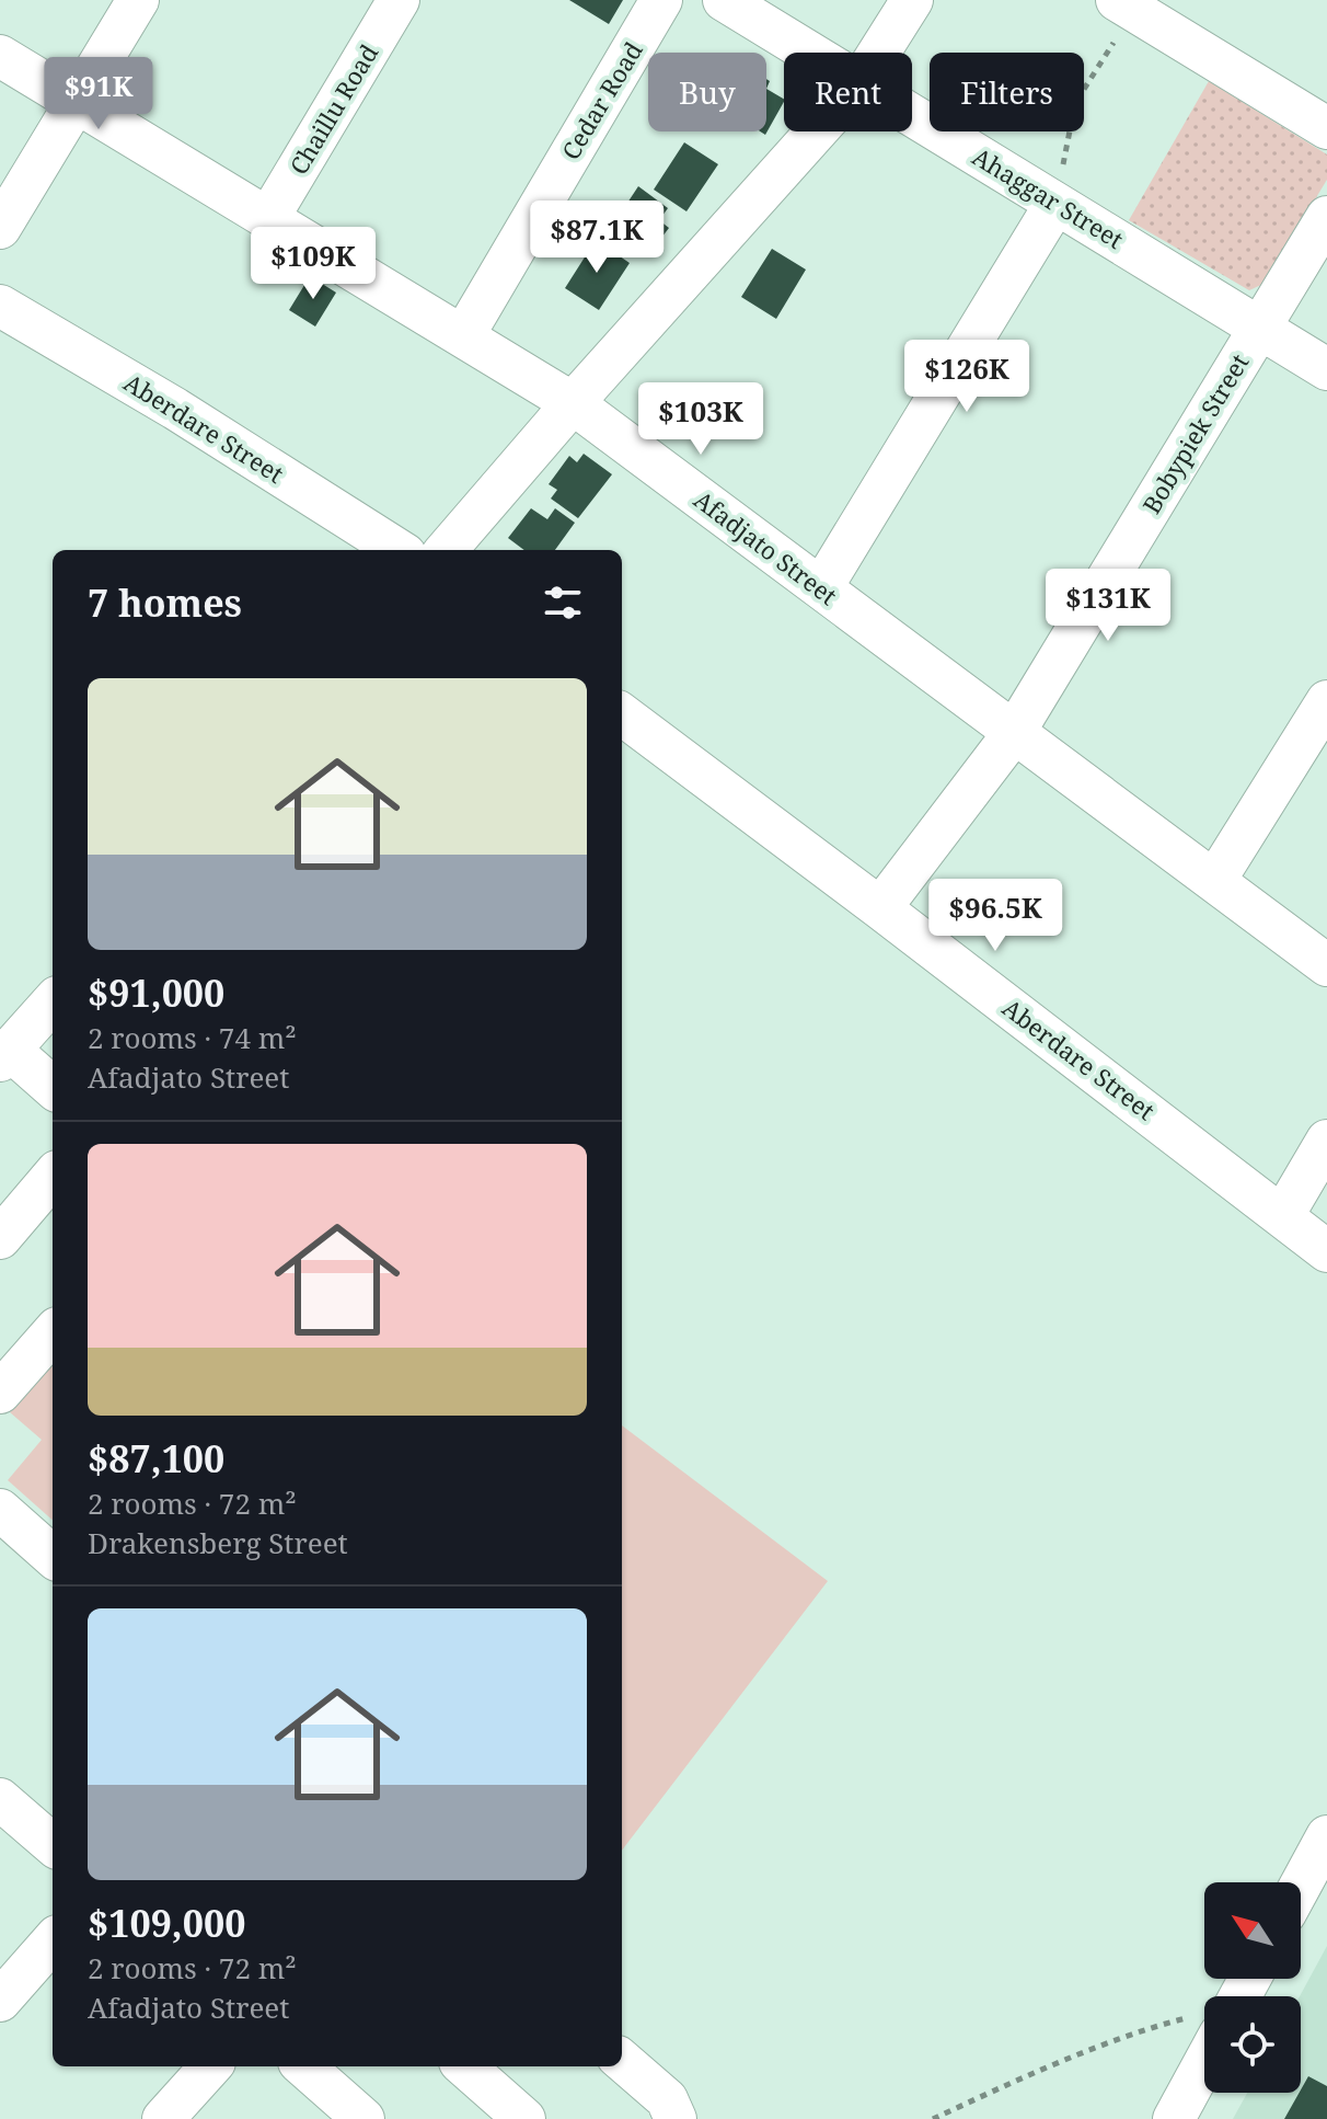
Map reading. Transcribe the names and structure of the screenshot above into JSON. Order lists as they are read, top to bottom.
{
  "streets": {
    "street": [
      "Cedar Road",
      "Chaillu Road",
      "Ahaggar Street",
      "Aberdare Street",
      "Bobypiek Street",
      "Afadjato Street"
    ]
  },
  "crossings": [
    ["Cedar Road", "Afadjato Street"],
    ["Chaillu Road", "Afadjato Street"],
    ["Ahaggar Street", "Bobypiek Street"],
    ["Aberdare Street", "Bobypiek Street"],
    ["Bobypiek Street", "Afadjato Street"]
  ],
  "north": "top left",
  "page": {
    "chip": ["Buy", "Rent", "Filters"],
    "price": [
      "$91K",
      "$87.1K",
      "$109K",
      "$126K",
      "$103K",
      "$131K",
      "$96.5K"
    ],
    "heading": "7 homes",
    "list": [
      {
        "name": "$91,000",
        "note": "2 rooms · 74 m² · Afadjato Street"
      },
      {
        "name": "$87,100",
        "note": "2 rooms · 72 m² · Drakensberg Street"
      },
      {
        "name": "$109,000",
        "note": "2 rooms · 72 m² · Afadjato Street"
      }
    ]
  }
}
